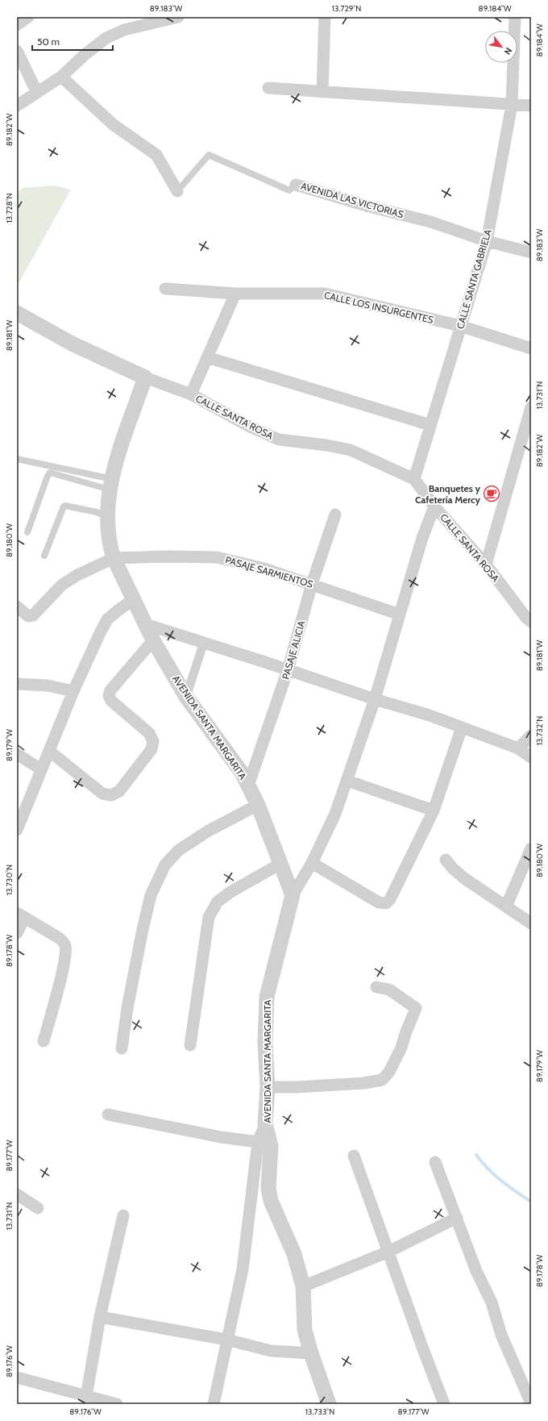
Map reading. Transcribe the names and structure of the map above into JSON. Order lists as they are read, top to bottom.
{
  "streets": {
    "street": [
      "AVENIDA LAS VICTORIAS",
      "CALLE SANTA GABRIELA",
      "CALLE LOS INSURGENTES",
      "CALLE SANTA ROSA",
      "PASAJE SARMIENTOS",
      "PASAJE ALICIA",
      "AVENIDA SANTA MARGARITA"
    ]
  },
  "crossings": [
    ["AVENIDA LAS VICTORIAS", "CALLE SANTA GABRIELA"],
    ["CALLE SANTA GABRIELA", "CALLE LOS INSURGENTES"],
    ["CALLE SANTA GABRIELA", "CALLE SANTA ROSA"],
    ["CALLE SANTA ROSA", "AVENIDA SANTA MARGARITA"],
    ["PASAJE SARMIENTOS", "PASAJE ALICIA"],
    ["PASAJE SARMIENTOS", "AVENIDA SANTA MARGARITA"],
    ["PASAJE ALICIA", "AVENIDA SANTA MARGARITA"]
  ],
  "places": {
    "cafe": ["Banquetes y Cafetería Mercy"]
  },
  "scale_bar": "50 m",
  "north": "bottom right",
  "coordinates": [
    "89.183°W",
    "13.729°N",
    "89.184°W",
    "89.182°W",
    "13.728°N",
    "89.181°W",
    "13.731°N",
    "89.180°W",
    "13.732°N",
    "89.179°W",
    "13.730°N",
    "89.178°W",
    "89.177°W",
    "89.176°W",
    "13.733°N"
  ]
}
